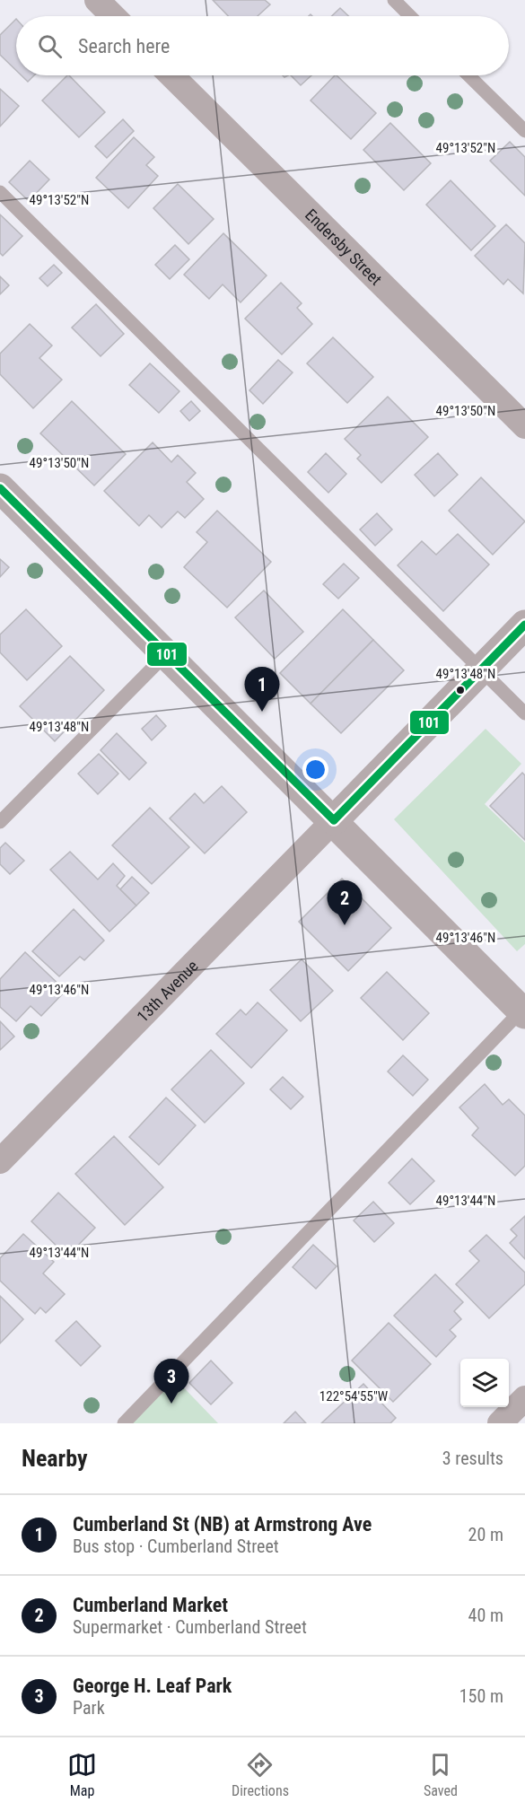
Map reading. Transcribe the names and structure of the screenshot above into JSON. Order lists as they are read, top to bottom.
{
  "streets": {
    "street": ["Endersby Street", "13th Avenue"]
  },
  "lines": ["transit line 101"],
  "page": {
    "search": "Search here",
    "pins": ["1", "2", "3"],
    "heading": ["Nearby", "3 results"],
    "list": [
      {
        "mark": "1",
        "name": "Cumberland St (NB) at Armstrong Ave",
        "note": "Bus stop · Cumberland Street",
        "value": "20 m"
      },
      {
        "mark": "2",
        "name": "Cumberland Market",
        "note": "Supermarket · Cumberland Street",
        "value": "40 m"
      },
      {
        "mark": "3",
        "name": "George H. Leaf Park",
        "note": "Park",
        "value": "150 m"
      }
    ],
    "nav": ["Map", "Directions", "Saved"]
  },
  "coordinates": [
    "49°13'52\"N",
    "49°13'50\"N",
    "49°13'48\"N",
    "49°13'46\"N",
    "49°13'44\"N",
    "122°54'55\"W"
  ]
}
